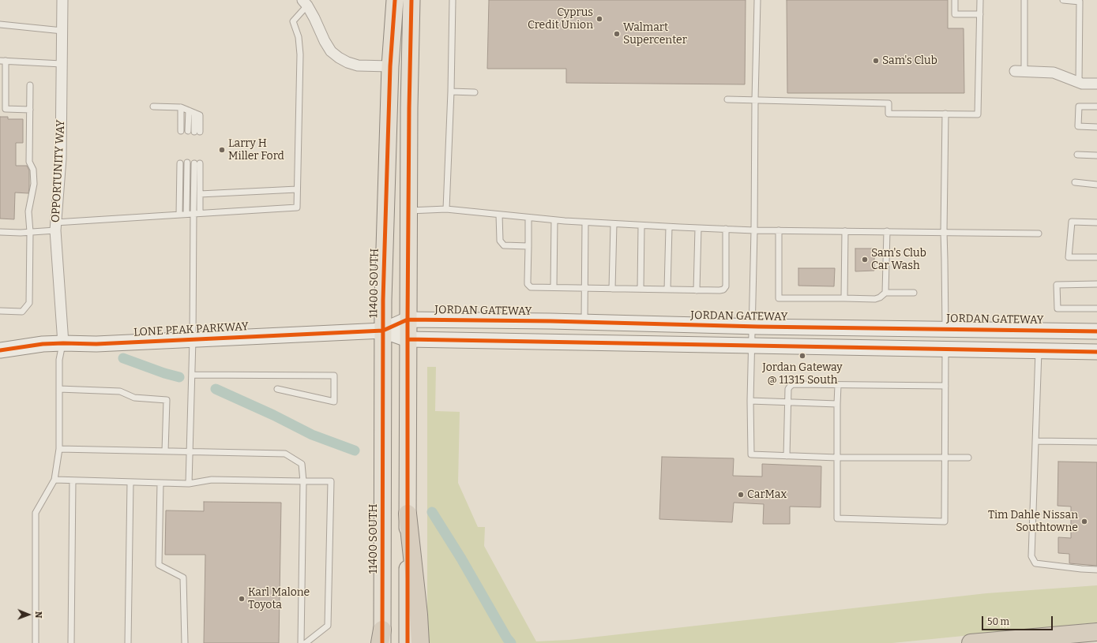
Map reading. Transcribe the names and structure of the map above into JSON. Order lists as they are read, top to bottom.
{
  "streets": {
    "main road": ["11400 SOUTH", "JORDAN GATEWAY", "LONE PEAK PARKWAY"],
    "street": ["OPPORTUNITY WAY"]
  },
  "crossings": [
    ["OPPORTUNITY WAY", "LONE PEAK PARKWAY"],
    ["11400 SOUTH", "JORDAN GATEWAY"],
    ["11400 SOUTH", "LONE PEAK PARKWAY"],
    ["JORDAN GATEWAY", "LONE PEAK PARKWAY"]
  ],
  "places": [
    "Cyprus Credit Union",
    "Walmart Supercenter",
    "Sam's Club",
    "Larry H Miller Ford",
    "Sam's Club Car Wash",
    "Jordan Gateway @ 11315 South",
    "CarMax",
    "Tim Dahle Nissan Southtowne",
    "Karl Malone Toyota"
  ],
  "scale_bar": "50 m",
  "north": "right"
}
